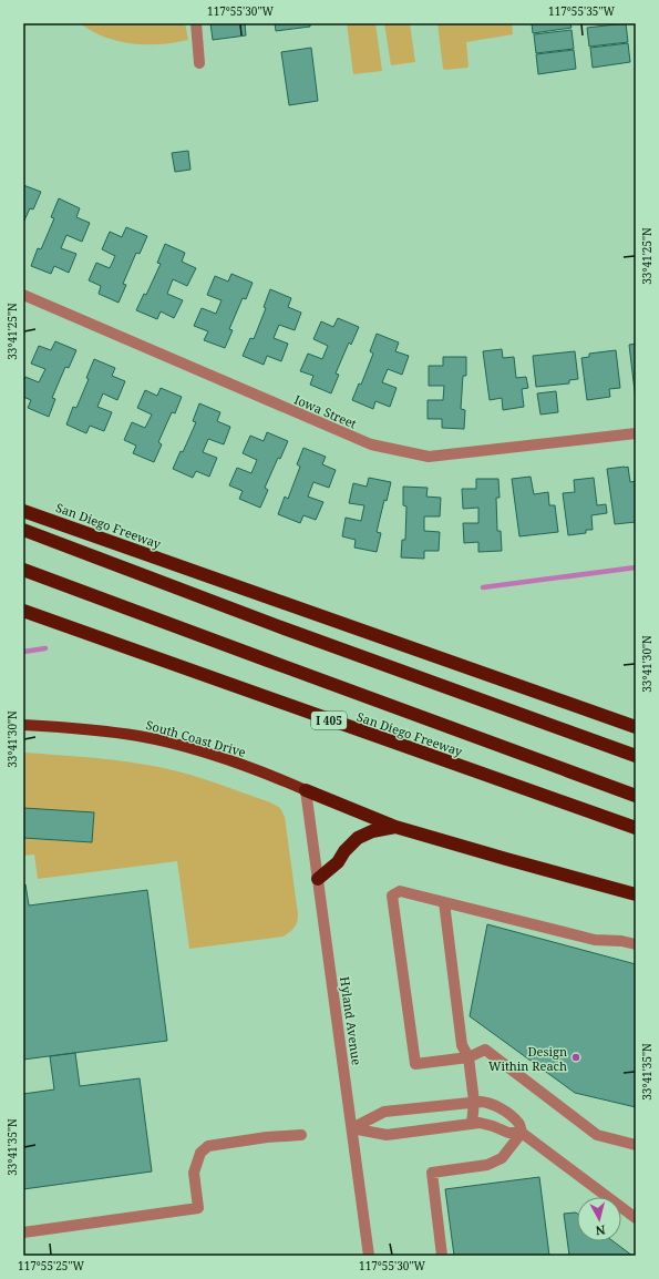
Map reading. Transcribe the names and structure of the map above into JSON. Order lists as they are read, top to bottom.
{
  "streets": {
    "highway": ["San Diego Freeway", "I 405"],
    "main road": ["South Coast Drive"],
    "street": ["Iowa Street", "Hyland Avenue"]
  },
  "crossings": [
    ["South Coast Drive", "Hyland Avenue"]
  ],
  "places": ["Design Within Reach"],
  "north": "bottom",
  "coordinates": [
    "117°55'30\"W",
    "117°55'35\"W",
    "33°41'25\"N",
    "33°41'30\"N",
    "33°41'35\"N",
    "117°55'25\"W"
  ]
}
